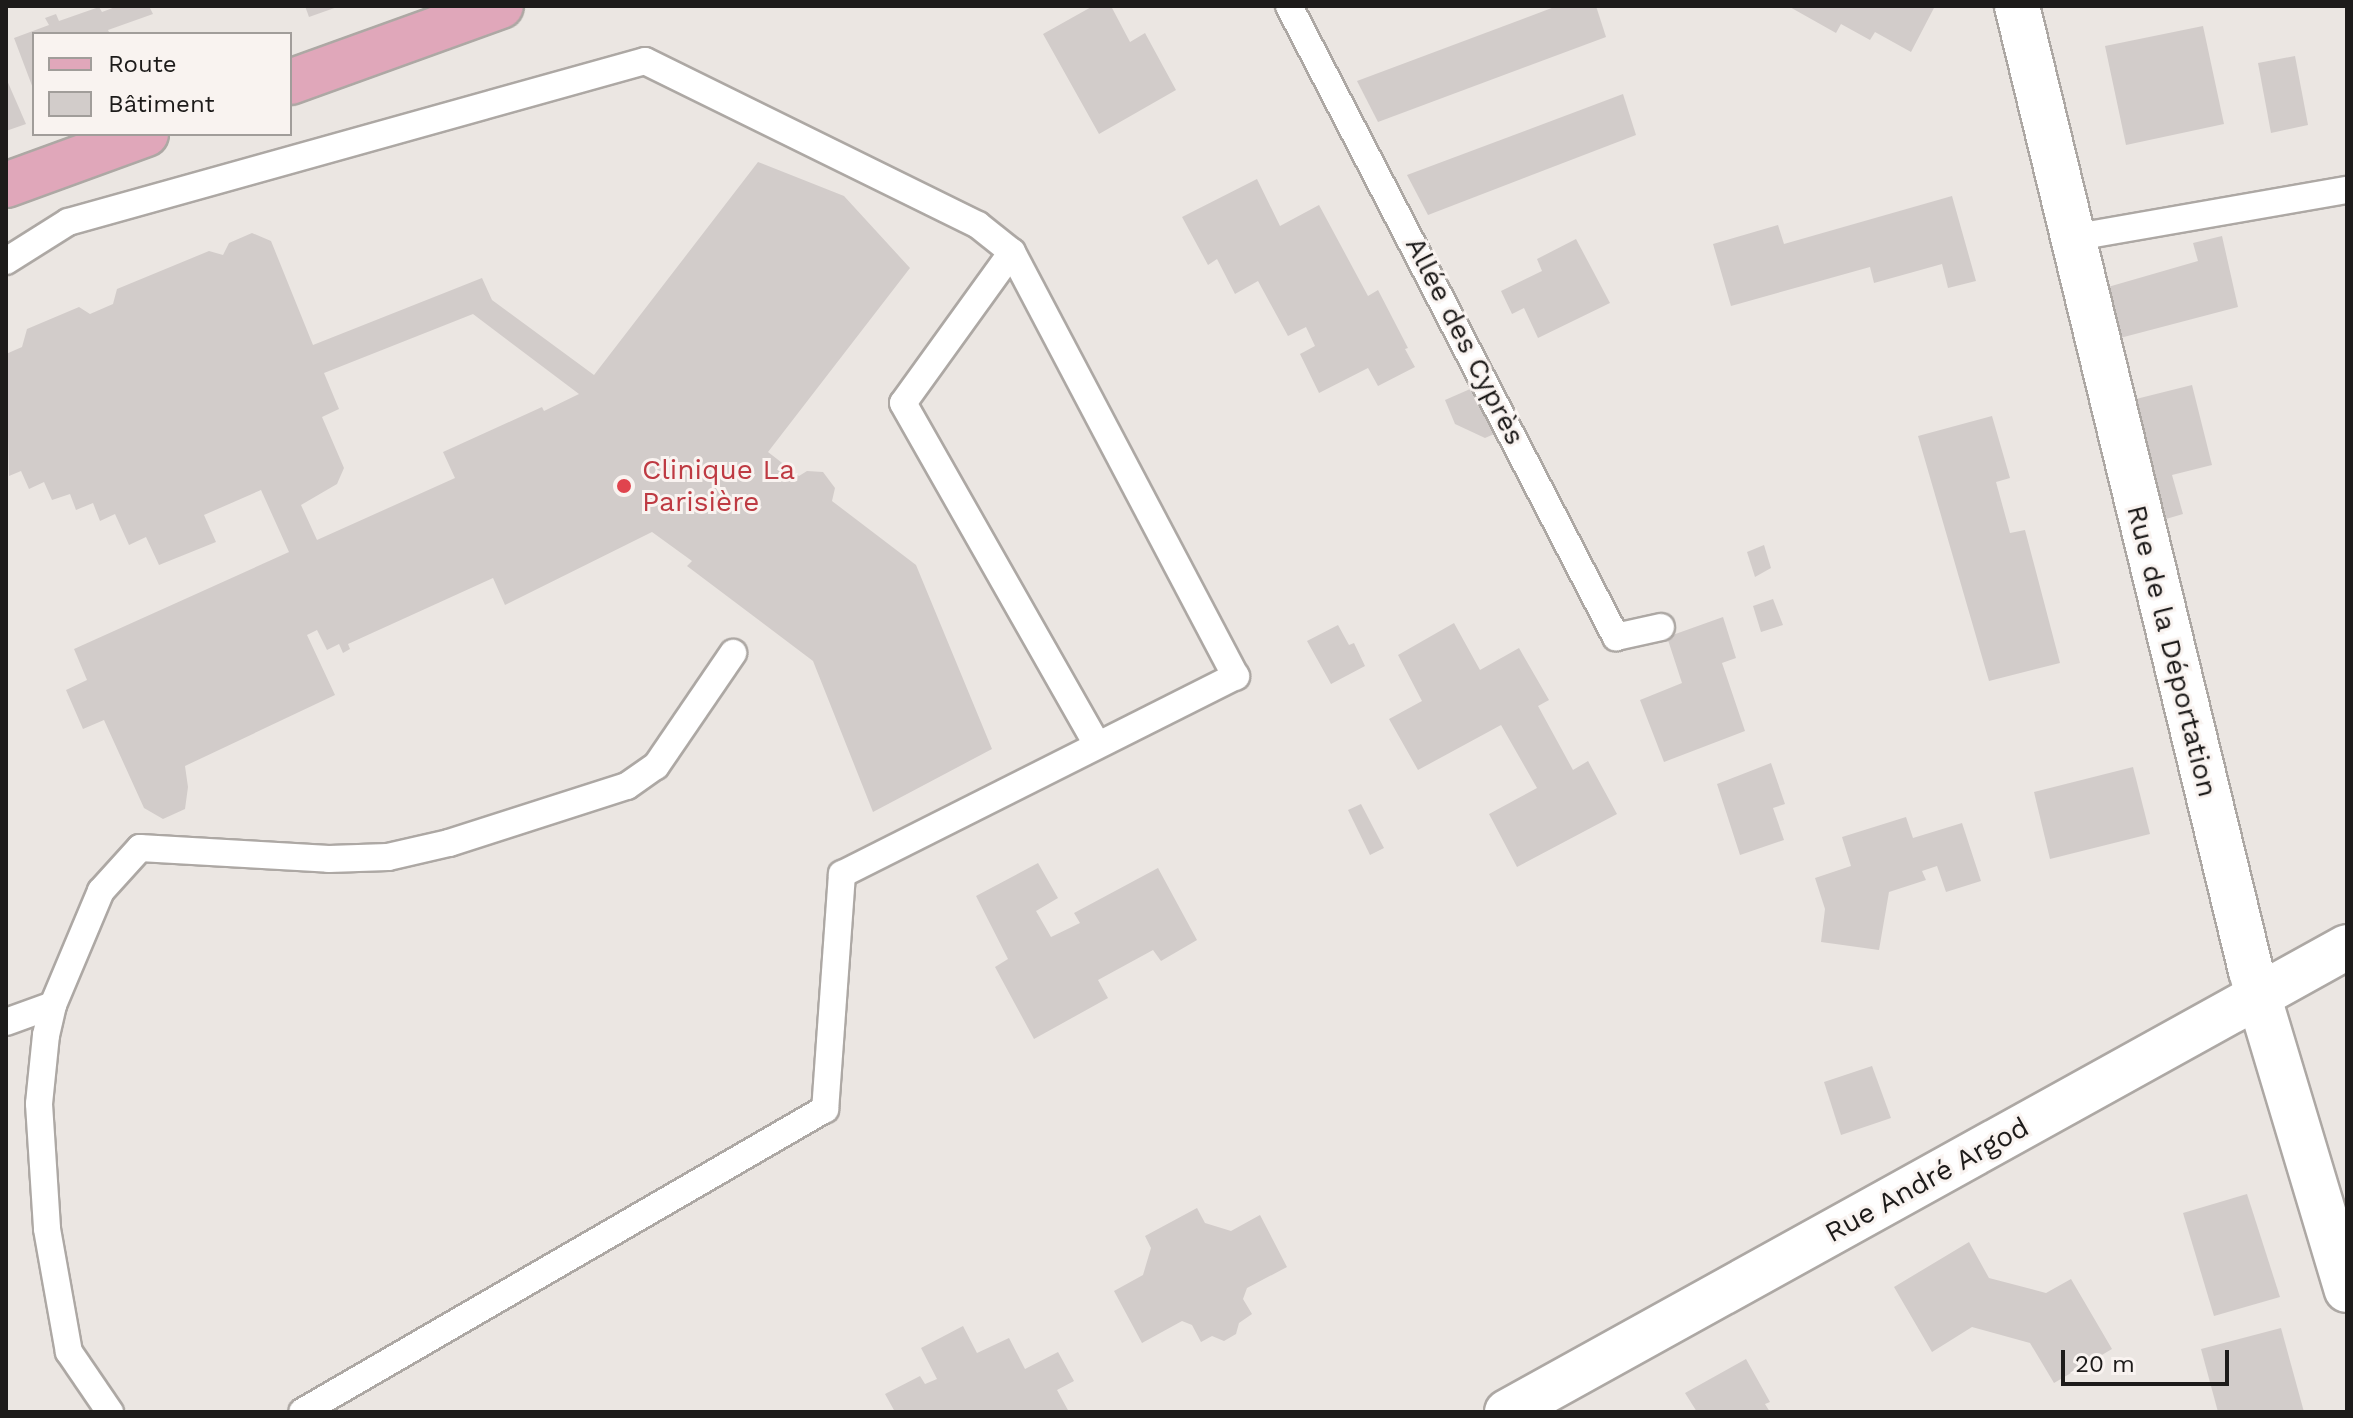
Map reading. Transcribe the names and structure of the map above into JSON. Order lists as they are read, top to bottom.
{
  "streets": {
    "street": ["Rue de la Déportation", "Rue André Argod"],
    "lane": ["Allée des Cyprès"]
  },
  "crossings": [
    ["Rue de la Déportation", "Rue André Argod"]
  ],
  "places": ["Clinique La Parisière"],
  "legend": ["Route", "Bâtiment"],
  "scale_bar": "20 m"
}
